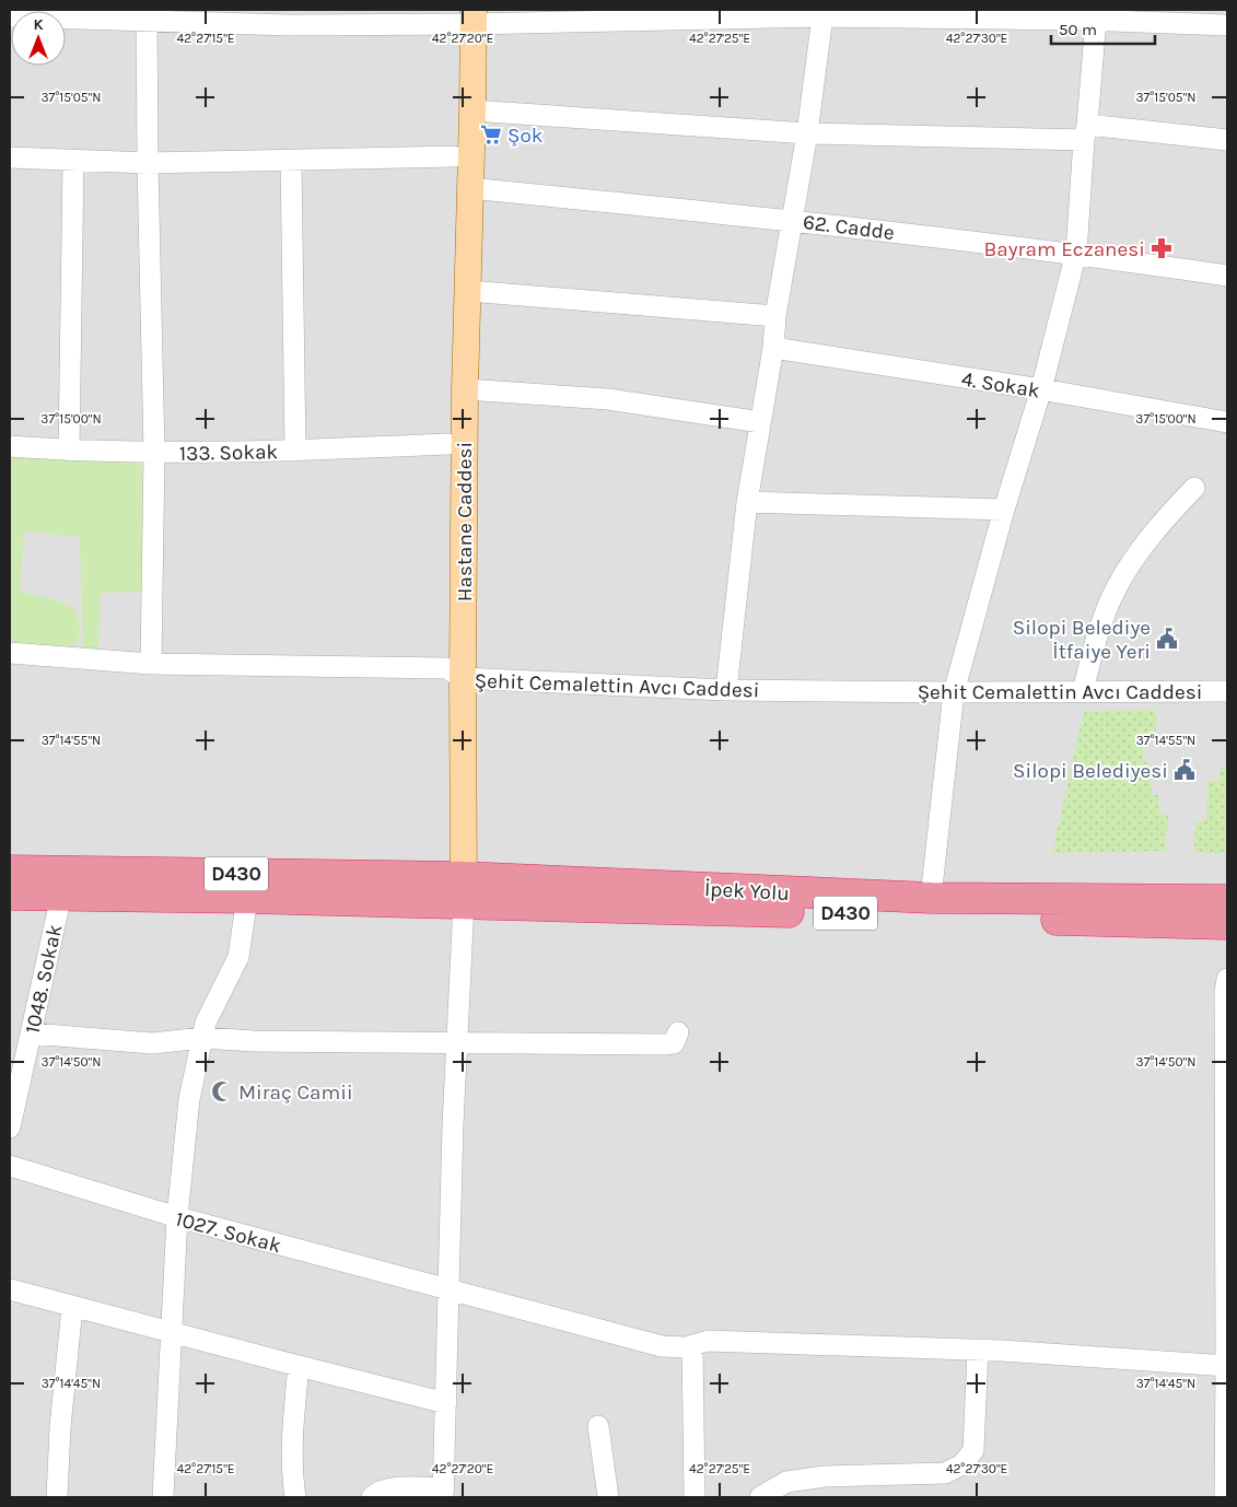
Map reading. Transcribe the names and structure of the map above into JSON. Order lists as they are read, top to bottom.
{
  "streets": {
    "highway": ["D430", "İpek Yolu"],
    "main road": ["Hastane Caddesi"],
    "street": [
      "62. Cadde",
      "4. Sokak",
      "133. Sokak",
      "Şehit Cemalettin Avcı Caddesi",
      "1048. Sokak",
      "1027. Sokak"
    ]
  },
  "crossings": [
    ["62. Cadde", "Hastane Caddesi"],
    ["133. Sokak", "Hastane Caddesi"],
    ["Hastane Caddesi", "Şehit Cemalettin Avcı Caddesi"],
    ["Hastane Caddesi", "D430"],
    ["Hastane Caddesi", "İpek Yolu"],
    ["D430", "İpek Yolu"],
    ["D430", "1048. Sokak"]
  ],
  "places": {
    "supermarket": ["Şok"],
    "pharmacy": ["Bayram Eczanesi"],
    "public building": ["Silopi Belediye İtfaiye Yeri", "Silopi Belediyesi"],
    "mosque": ["Miraç Camii"]
  },
  "scale_bar": "50 m",
  "north": "top",
  "coordinates": [
    "42°27'15\"E",
    "42°27'20\"E",
    "42°27'25\"E",
    "42°27'30\"E",
    "37°15'05\"N",
    "37°15'00\"N",
    "37°14'55\"N",
    "37°14'50\"N",
    "37°14'45\"N"
  ]
}
